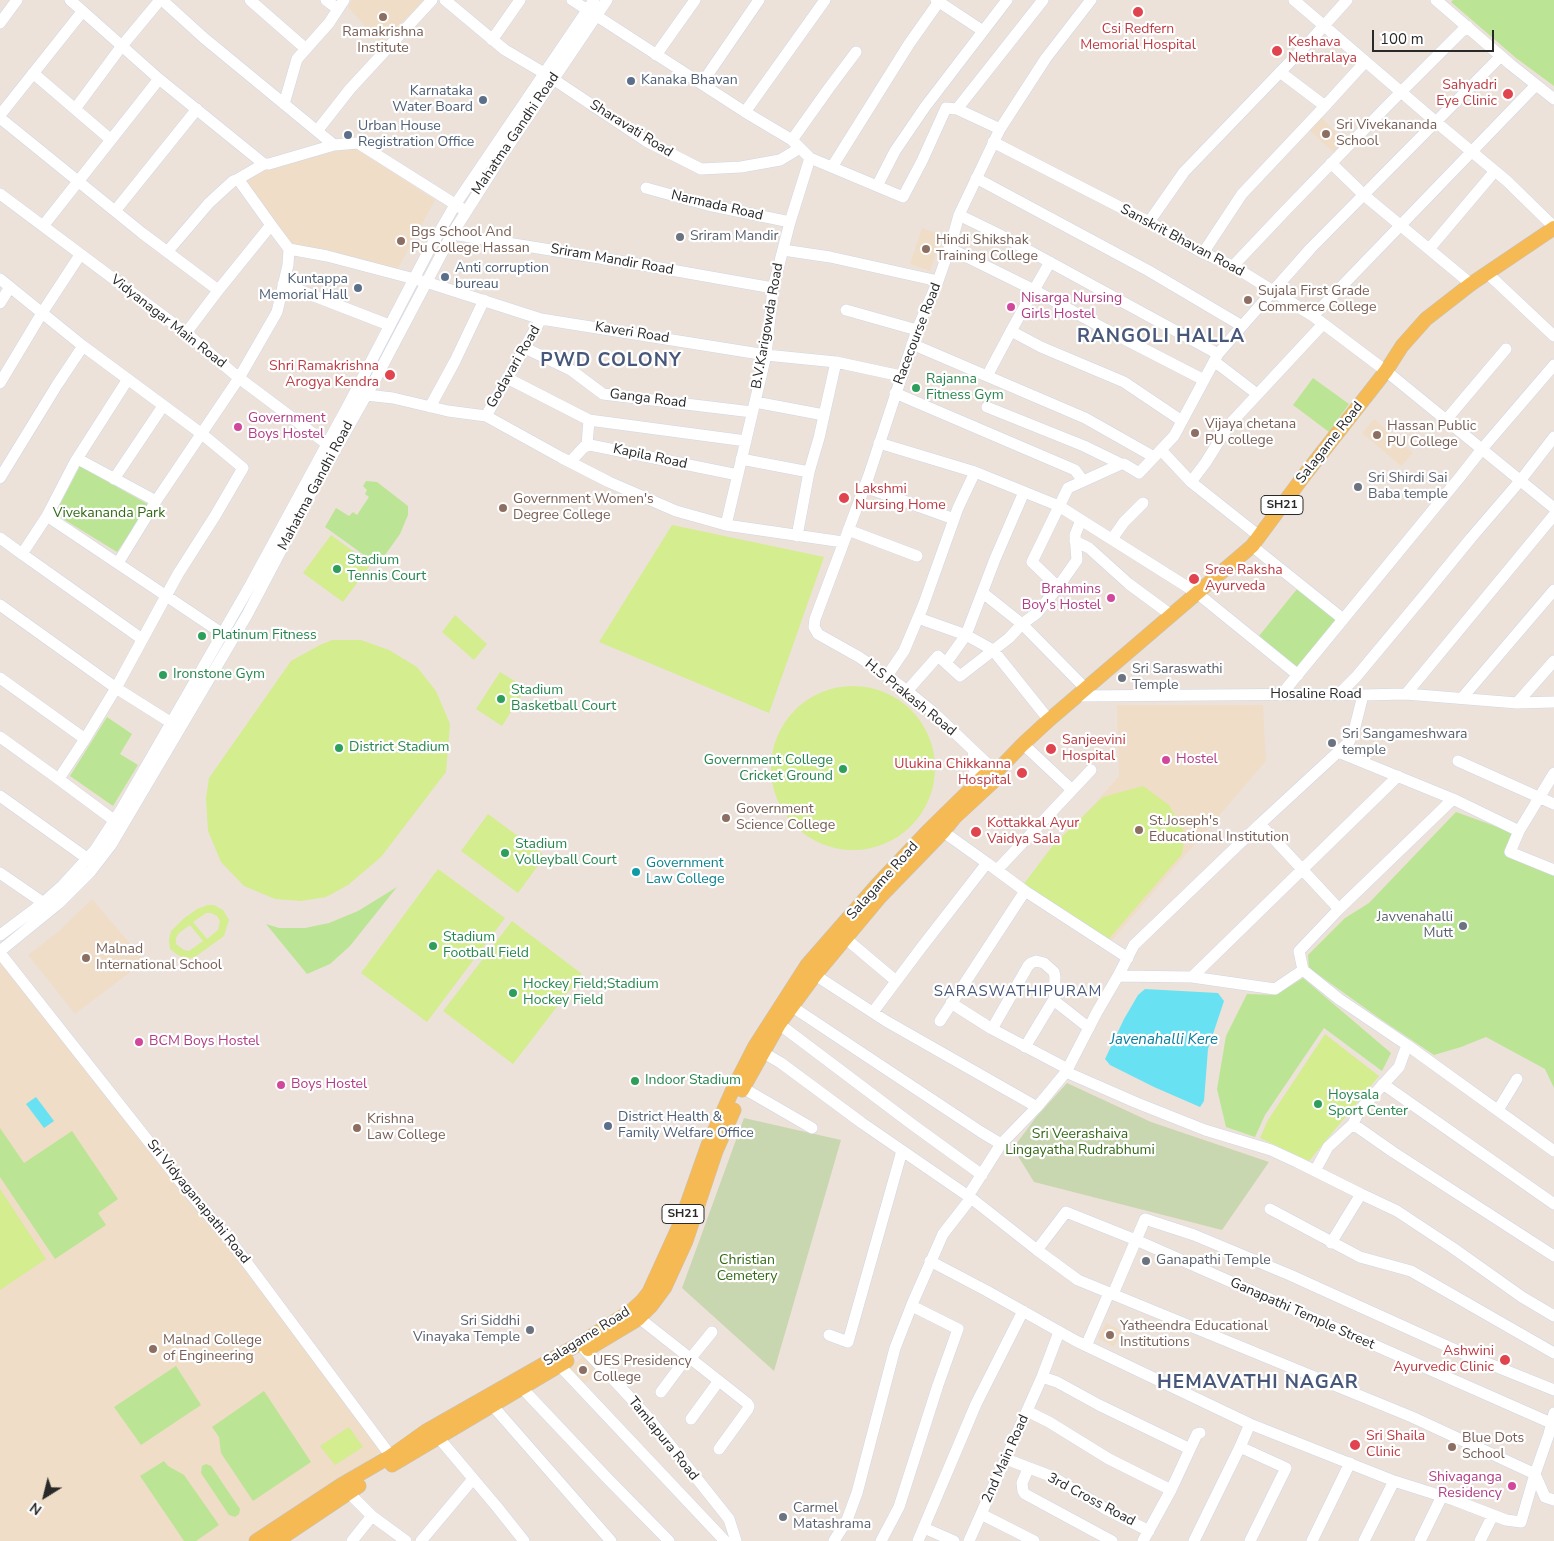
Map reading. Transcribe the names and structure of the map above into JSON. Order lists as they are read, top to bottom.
{
  "streets": {
    "main road": ["Salagame Road", "SH21"],
    "street": [
      "Sharavati Road",
      "Mahatma Gandhi Road",
      "Narmada Road",
      "Sanskrit Bhavan Road",
      "Sriram Mandir Road",
      "Vidyanagar Main Road",
      "B.V.Karigowda Road",
      "Kaveri Road",
      "Racecourse Road",
      "Godavari Road",
      "Ganga Road",
      "Kapila Road",
      "Hosaline Road",
      "H.S Prakash Road",
      "Sri Vidyaganapathi Road",
      "Ganapathi Temple Street",
      "Tamlapura Road",
      "2nd Main Road",
      "3rd Cross Road"
    ]
  },
  "crossings": [
    ["Sharavati Road", "Mahatma Gandhi Road"],
    ["Mahatma Gandhi Road", "Sriram Mandir Road"],
    ["Mahatma Gandhi Road", "Vidyanagar Main Road"],
    ["Mahatma Gandhi Road", "Kaveri Road"],
    ["Mahatma Gandhi Road", "Sri Vidyaganapathi Road"],
    ["Narmada Road", "B.V.Karigowda Road"],
    ["Sanskrit Bhavan Road", "Racecourse Road"],
    ["Sanskrit Bhavan Road", "Salagame Road"],
    ["Sriram Mandir Road", "B.V.Karigowda Road"],
    ["B.V.Karigowda Road", "Kaveri Road"],
    ["B.V.Karigowda Road", "Ganga Road"],
    ["B.V.Karigowda Road", "Kapila Road"],
    ["Kaveri Road", "Racecourse Road"],
    ["Kaveri Road", "Godavari Road"],
    ["Racecourse Road", "H.S Prakash Road"],
    ["Godavari Road", "Ganga Road"],
    ["Salagame Road", "Hosaline Road"],
    ["Salagame Road", "H.S Prakash Road"],
    ["Salagame Road", "Sri Vidyaganapathi Road"],
    ["Salagame Road", "Tamlapura Road"],
    ["2nd Main Road", "3rd Cross Road"]
  ],
  "districts": [
    "RANGOLI HALLA",
    "PWD COLONY",
    "SARASWATHIPURAM",
    "HEMAVATHI NAGAR"
  ],
  "water": ["Javenahalli Kere"],
  "parks": ["Vivekananda Park", "Sri Veerashaiva Lingayatha Rudrabhumi", "Christian Cemetery"],
  "places": [
    "Csi Redfern Memorial Hospital",
    "Ramakrishna Institute",
    "Keshava Nethralaya",
    "Kanaka Bhavan",
    "Sahyadri Eye Clinic",
    "Karnataka Water Board",
    "Sri Vivekananda School",
    "Urban House Registration Office",
    "Sriram Mandir",
    "Bgs School And Pu College Hassan",
    "Hindi Shikshak Training College",
    "Anti corruption bureau",
    "Kuntappa Memorial Hall",
    "Sujala First Grade Commerce College",
    "Nisarga Nursing Girls Hostel",
    "Shri Ramakrishna Arogya Kendra",
    "Rajanna Fitness Gym",
    "Government Boys Hostel",
    "Vijaya chetana PU college",
    "Hassan Public PU College",
    "Sri Shirdi Sai Baba temple",
    "Lakshmi Nursing Home",
    "Government Women's Degree College",
    "Stadium Tennis Court",
    "Sree Raksha Ayurveda",
    "Brahmins Boy's Hostel",
    "Platinum Fitness",
    "Ironstone Gym",
    "Sri Saraswathi Temple",
    "Stadium Basketball Court",
    "Sri Sangameshwara temple",
    "District Stadium",
    "Sanjeevini Hospital",
    "Hostel",
    "Government College Cricket Ground",
    "Ulukina Chikkanna Hospital",
    "Government Science College",
    "St.Joseph's Educational Institution",
    "Kottakkal Ayur Vaidya Sala",
    "Stadium Volleyball Court",
    "Government Law College",
    "Javvenahalli Mutt",
    "Stadium Football Field",
    "Malnad International School",
    "Hockey Field;Stadium Hockey Field",
    "BCM Boys Hostel",
    "Indoor Stadium",
    "Boys Hostel",
    "Hoysala Sport Center",
    "District Health & Family Welfare Office",
    "Krishna Law College",
    "Ganapathi Temple",
    "Sri Siddhi Vinayaka Temple",
    "Yatheendra Educational Institutions",
    "Malnad College of Engineering",
    "Ashwini Ayurvedic Clinic",
    "UES Presidency College",
    "Sri Shaila Clinic",
    "Blue Dots School",
    "Shivaganga Residency",
    "Carmel Matashrama"
  ],
  "scale_bar": "100 m",
  "north": "bottom left"
}
